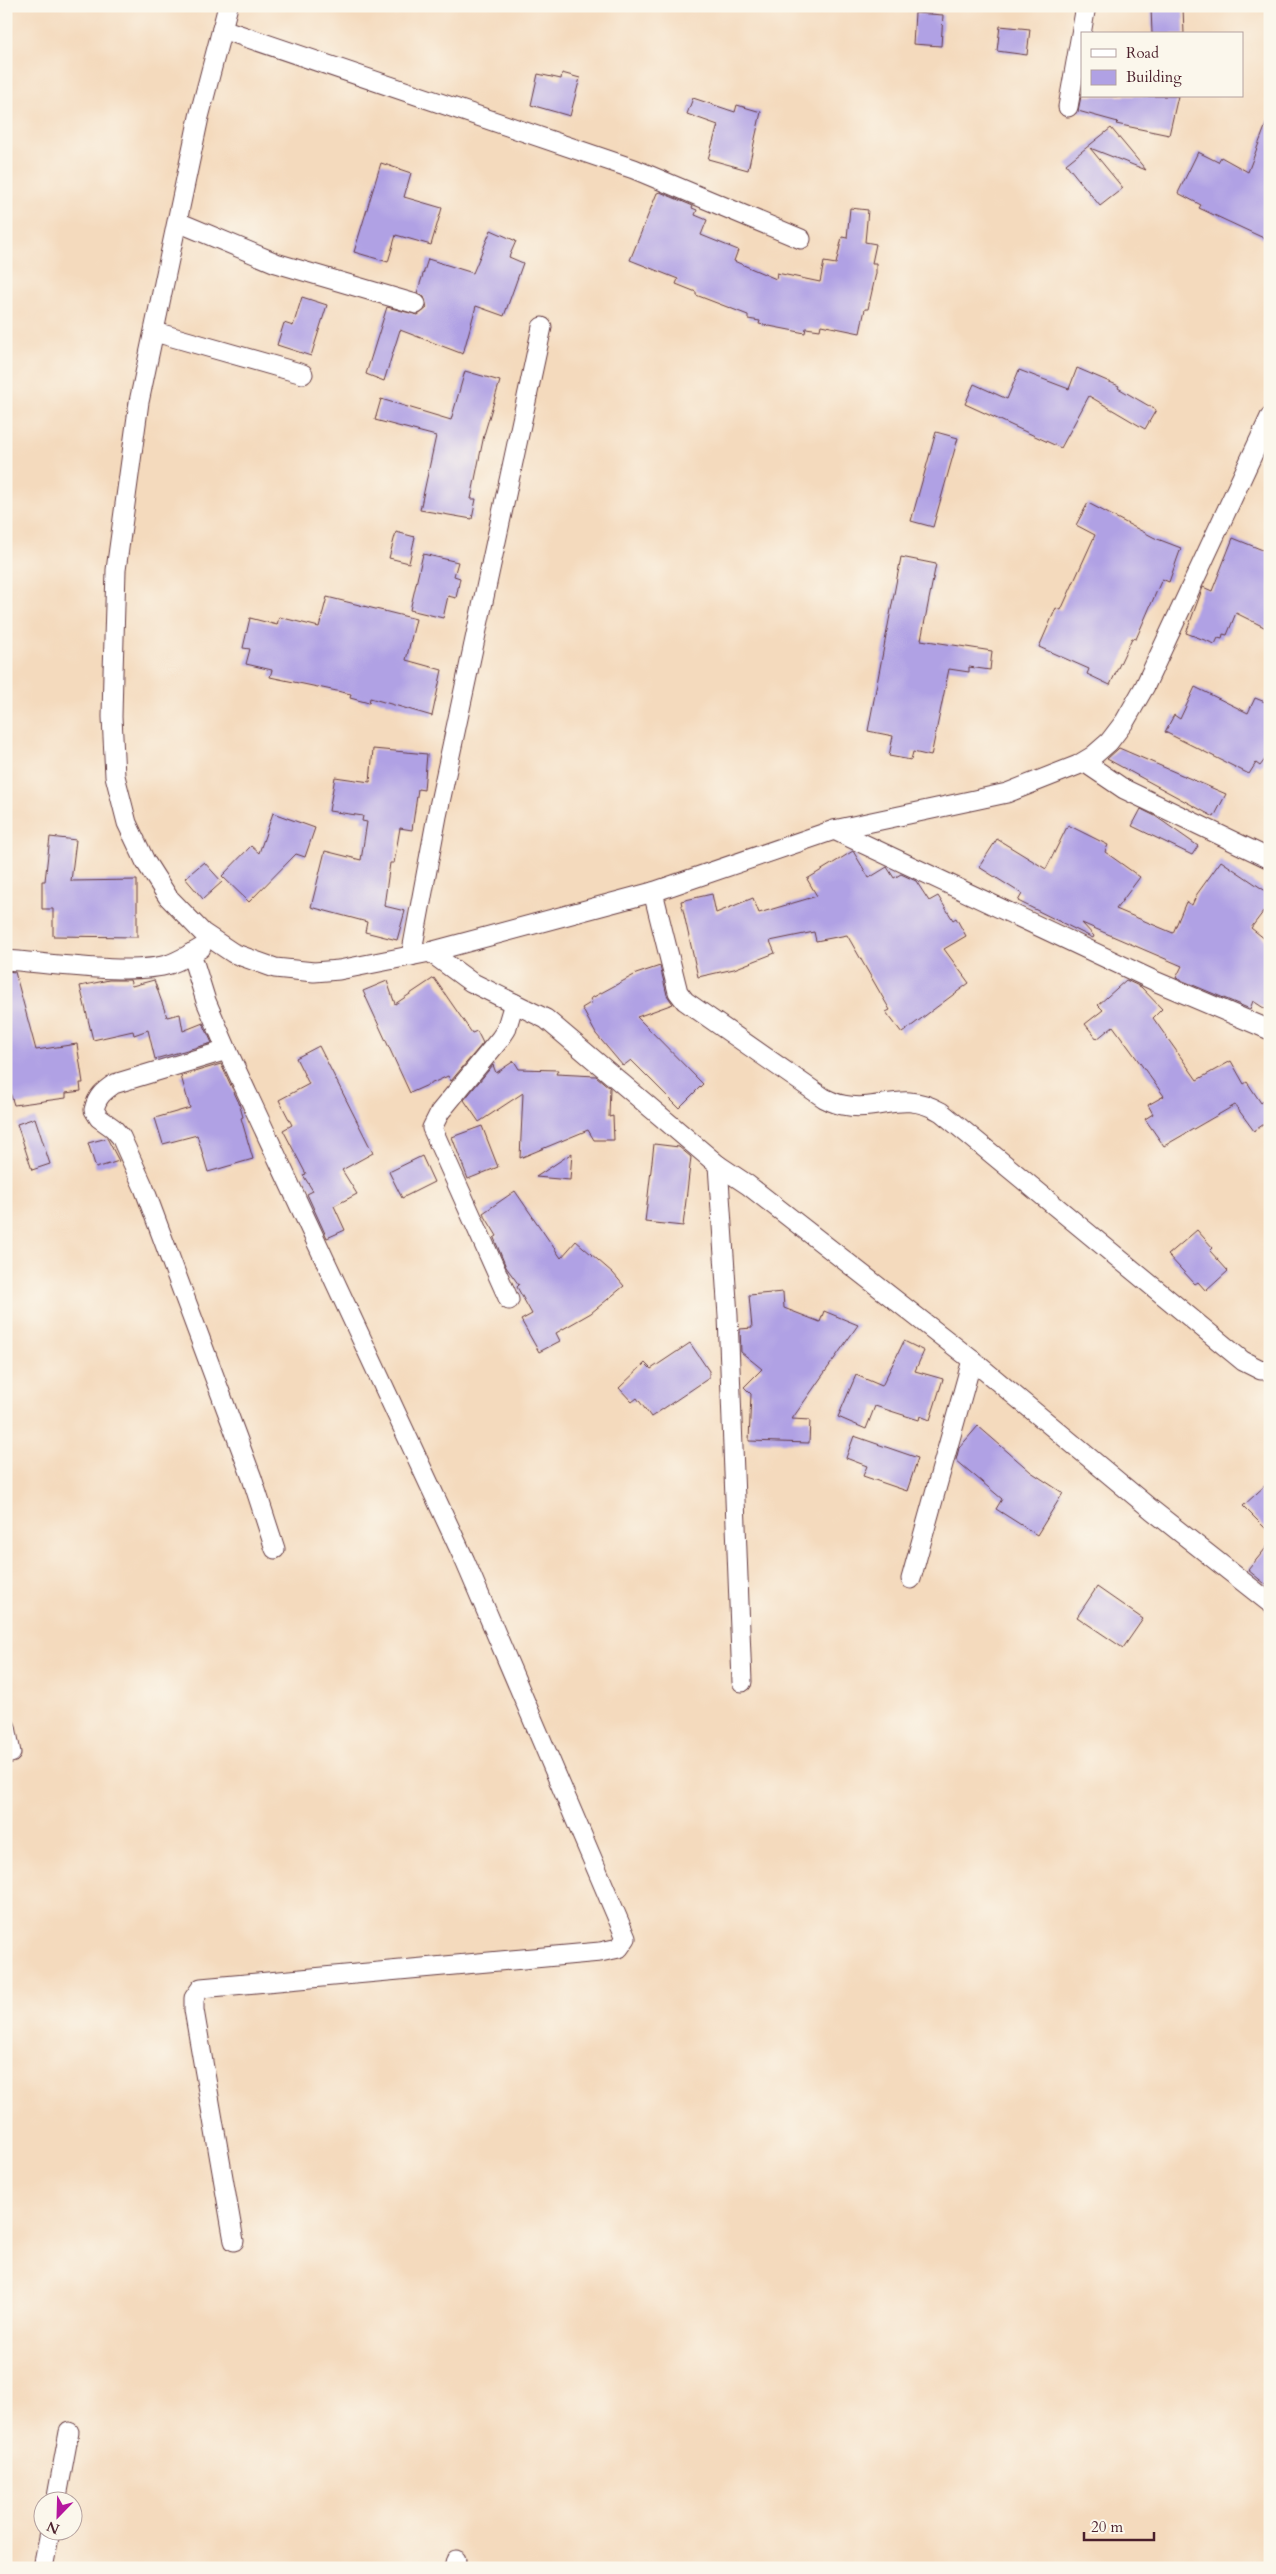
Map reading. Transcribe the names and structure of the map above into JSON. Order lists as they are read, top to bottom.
{
  "legend": ["Road", "Building"],
  "scale_bar": "20 m",
  "north": "bottom left"
}
